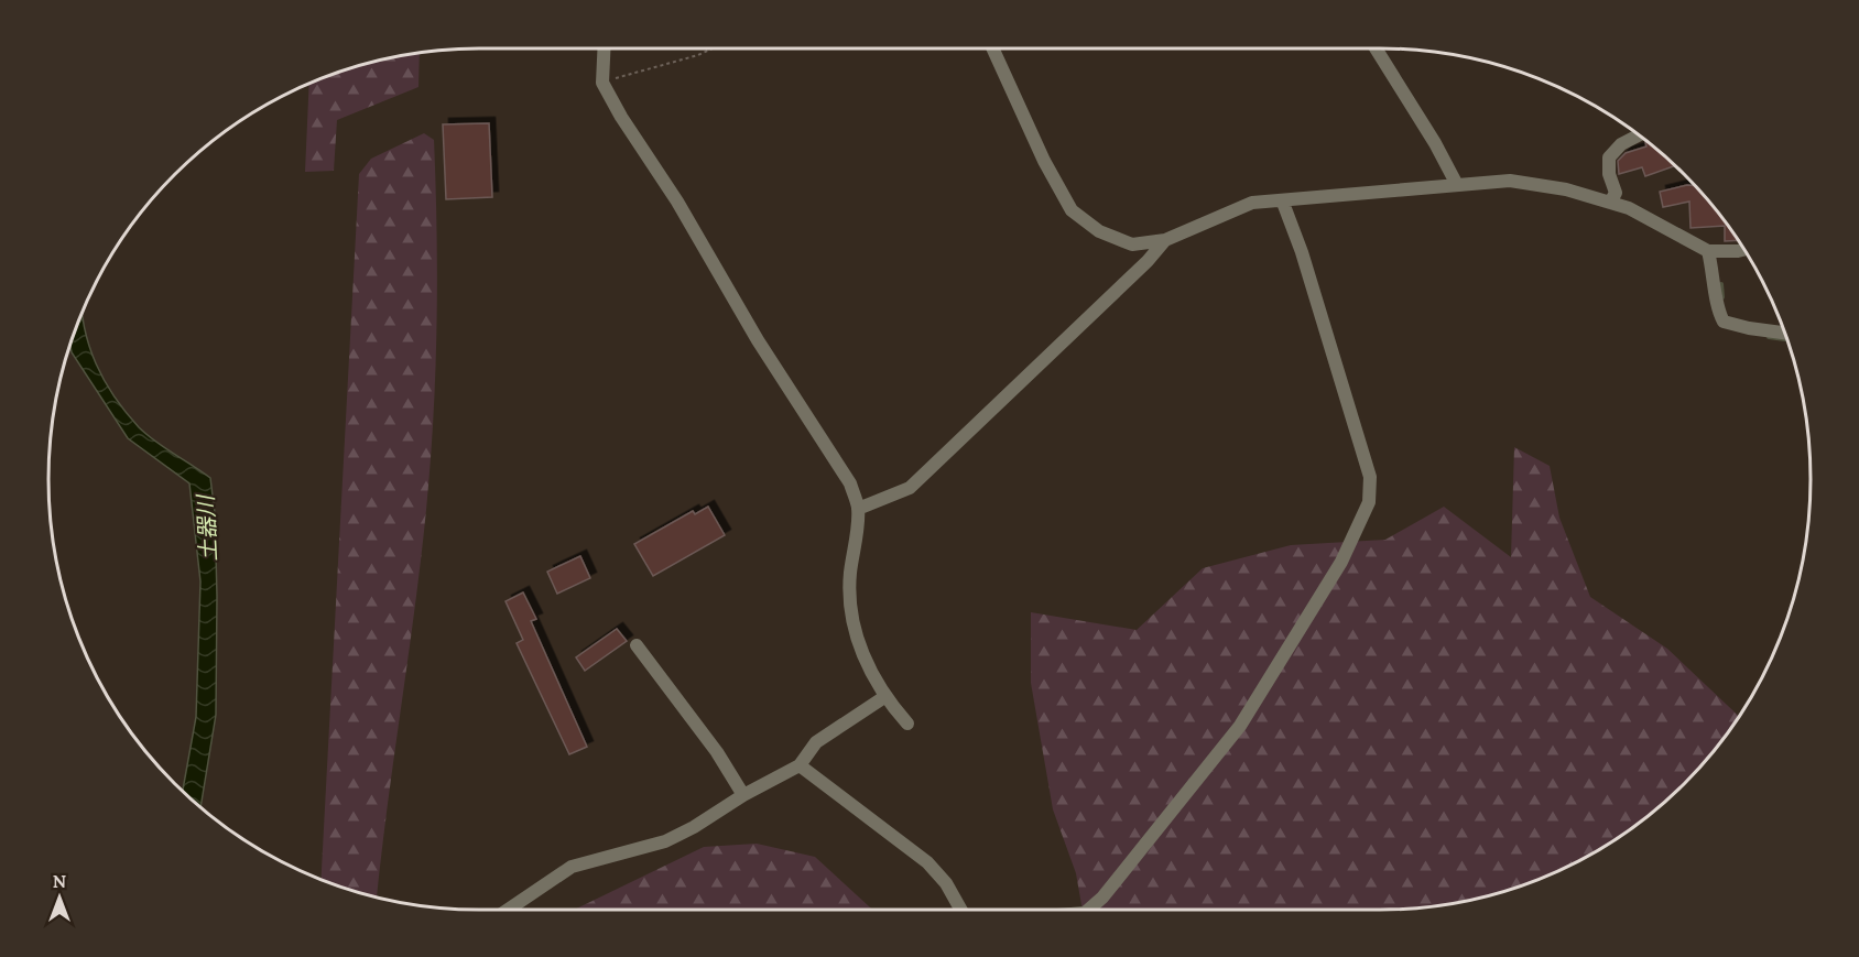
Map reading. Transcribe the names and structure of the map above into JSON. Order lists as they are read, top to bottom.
{
  "water": ["土器川"],
  "north": "top"
}
